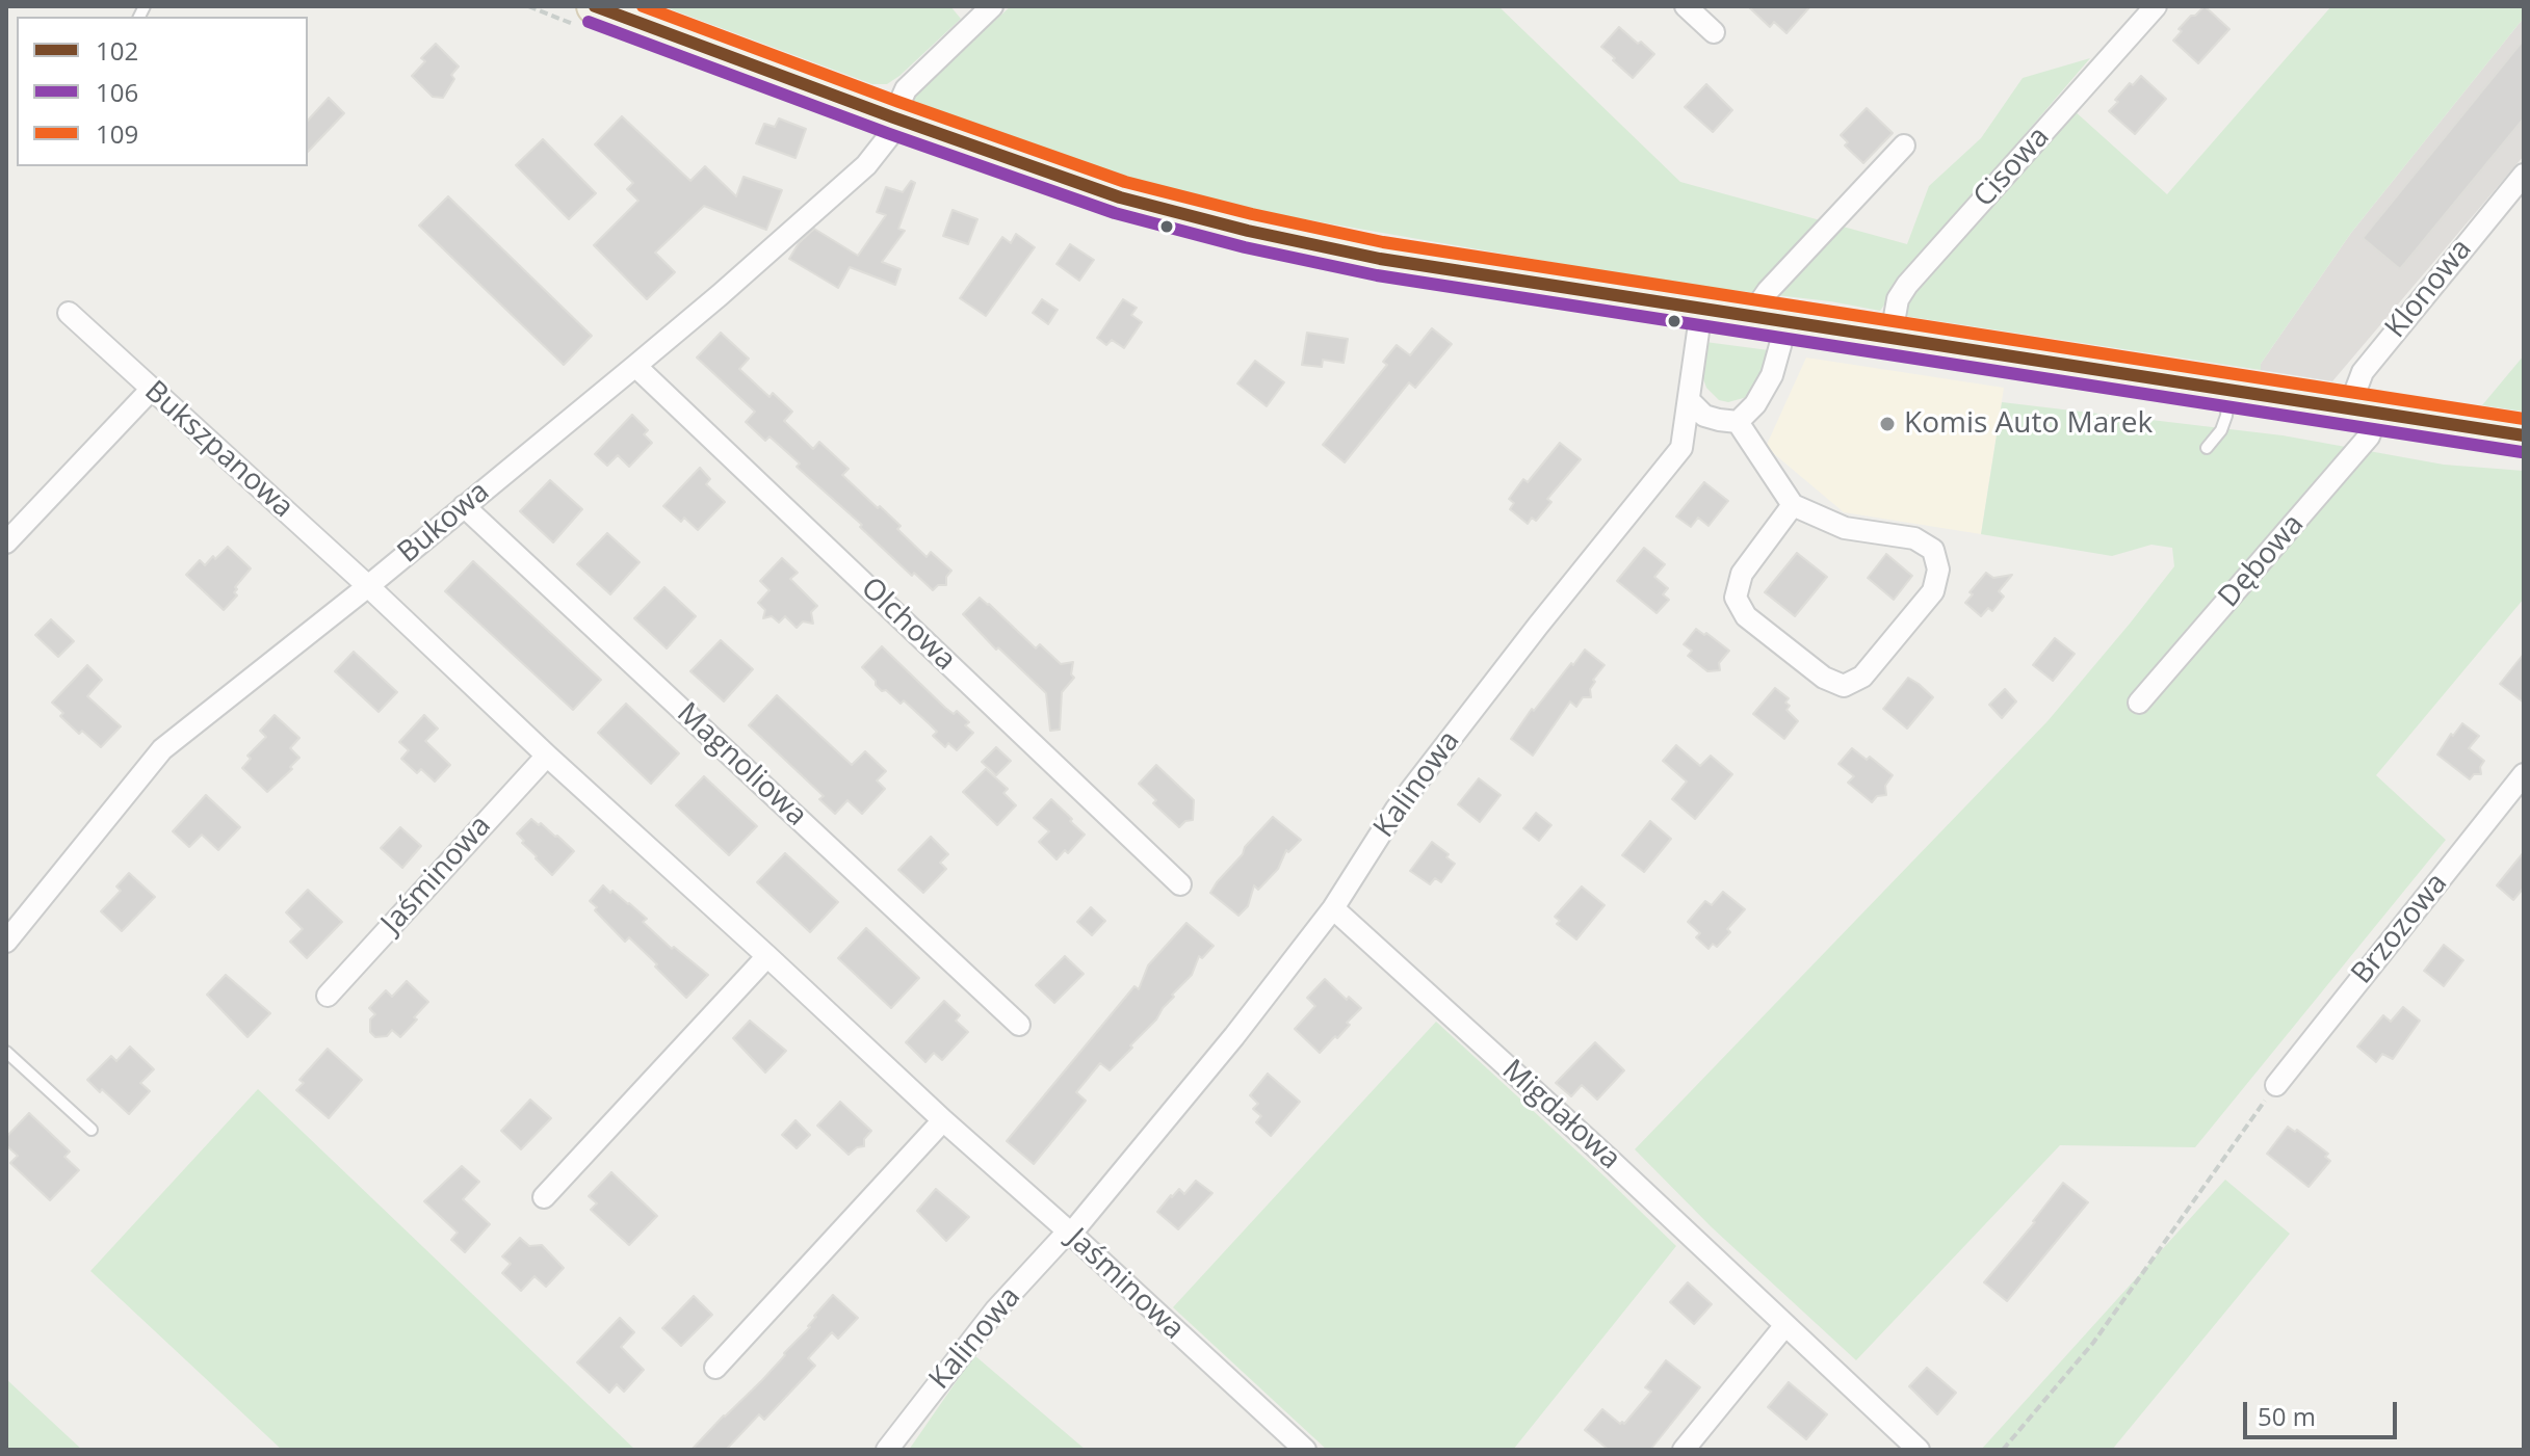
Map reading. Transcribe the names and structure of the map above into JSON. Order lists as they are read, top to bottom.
{
  "streets": {
    "street": [
      "Cisowa",
      "Klonowa",
      "Bukszpanowa",
      "Bukowa",
      "Dębowa",
      "Olchowa",
      "Magnoliowa",
      "Kalinowa",
      "Jaśminowa",
      "Brzozowa",
      "Migdałowa"
    ]
  },
  "crossings": [
    ["Klonowa", "Dębowa"],
    ["Bukszpanowa", "Bukowa"],
    ["Bukszpanowa", "Jaśminowa"],
    ["Bukowa", "Olchowa"],
    ["Bukowa", "Magnoliowa"],
    ["Bukowa", "Jaśminowa"],
    ["Kalinowa", "Jaśminowa"],
    ["Kalinowa", "Migdałowa"]
  ],
  "places": ["Komis Auto Marek"],
  "lines": ["transit line 102", "transit line 109", "transit line 106"],
  "legend": ["102", "106", "109"],
  "scale_bar": "50 m"
}
